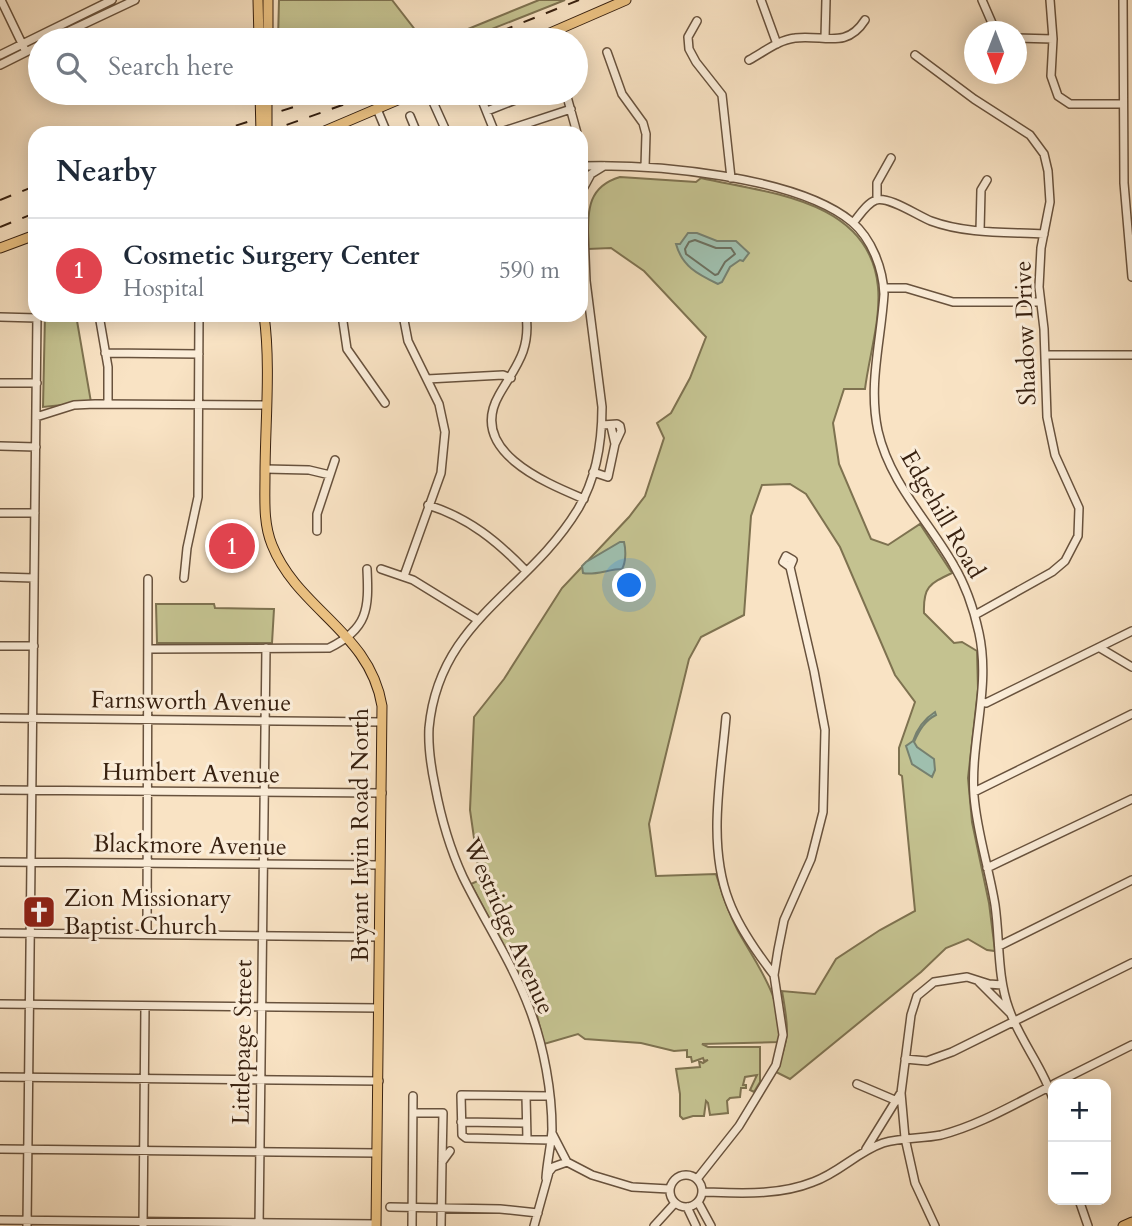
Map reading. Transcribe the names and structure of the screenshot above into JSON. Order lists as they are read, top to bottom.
{
  "streets": {
    "main road": ["Bryant Irvin Road North"],
    "street": [
      "Shadow Drive",
      "Edgehill Road",
      "Farnsworth Avenue",
      "Humbert Avenue",
      "Blackmore Avenue",
      "Westridge Avenue",
      "Littlepage Street"
    ]
  },
  "crossings": [
    ["Shadow Drive", "Edgehill Road"],
    ["Farnsworth Avenue", "Bryant Irvin Road North"],
    ["Farnsworth Avenue", "Littlepage Street"],
    ["Humbert Avenue", "Bryant Irvin Road North"],
    ["Humbert Avenue", "Littlepage Street"],
    ["Bryant Irvin Road North", "Blackmore Avenue"],
    ["Blackmore Avenue", "Littlepage Street"]
  ],
  "places": {
    "church": ["Zion Missionary Baptist Church"]
  },
  "north": "bottom",
  "page": {
    "search": "Search here",
    "heading": "Nearby",
    "list": [
      {
        "mark": "1",
        "name": "Cosmetic Surgery Center",
        "note": "Hospital",
        "value": "590 m"
      }
    ],
    "pins": "1",
    "map_buttons": ["+", "−"]
  }
}
